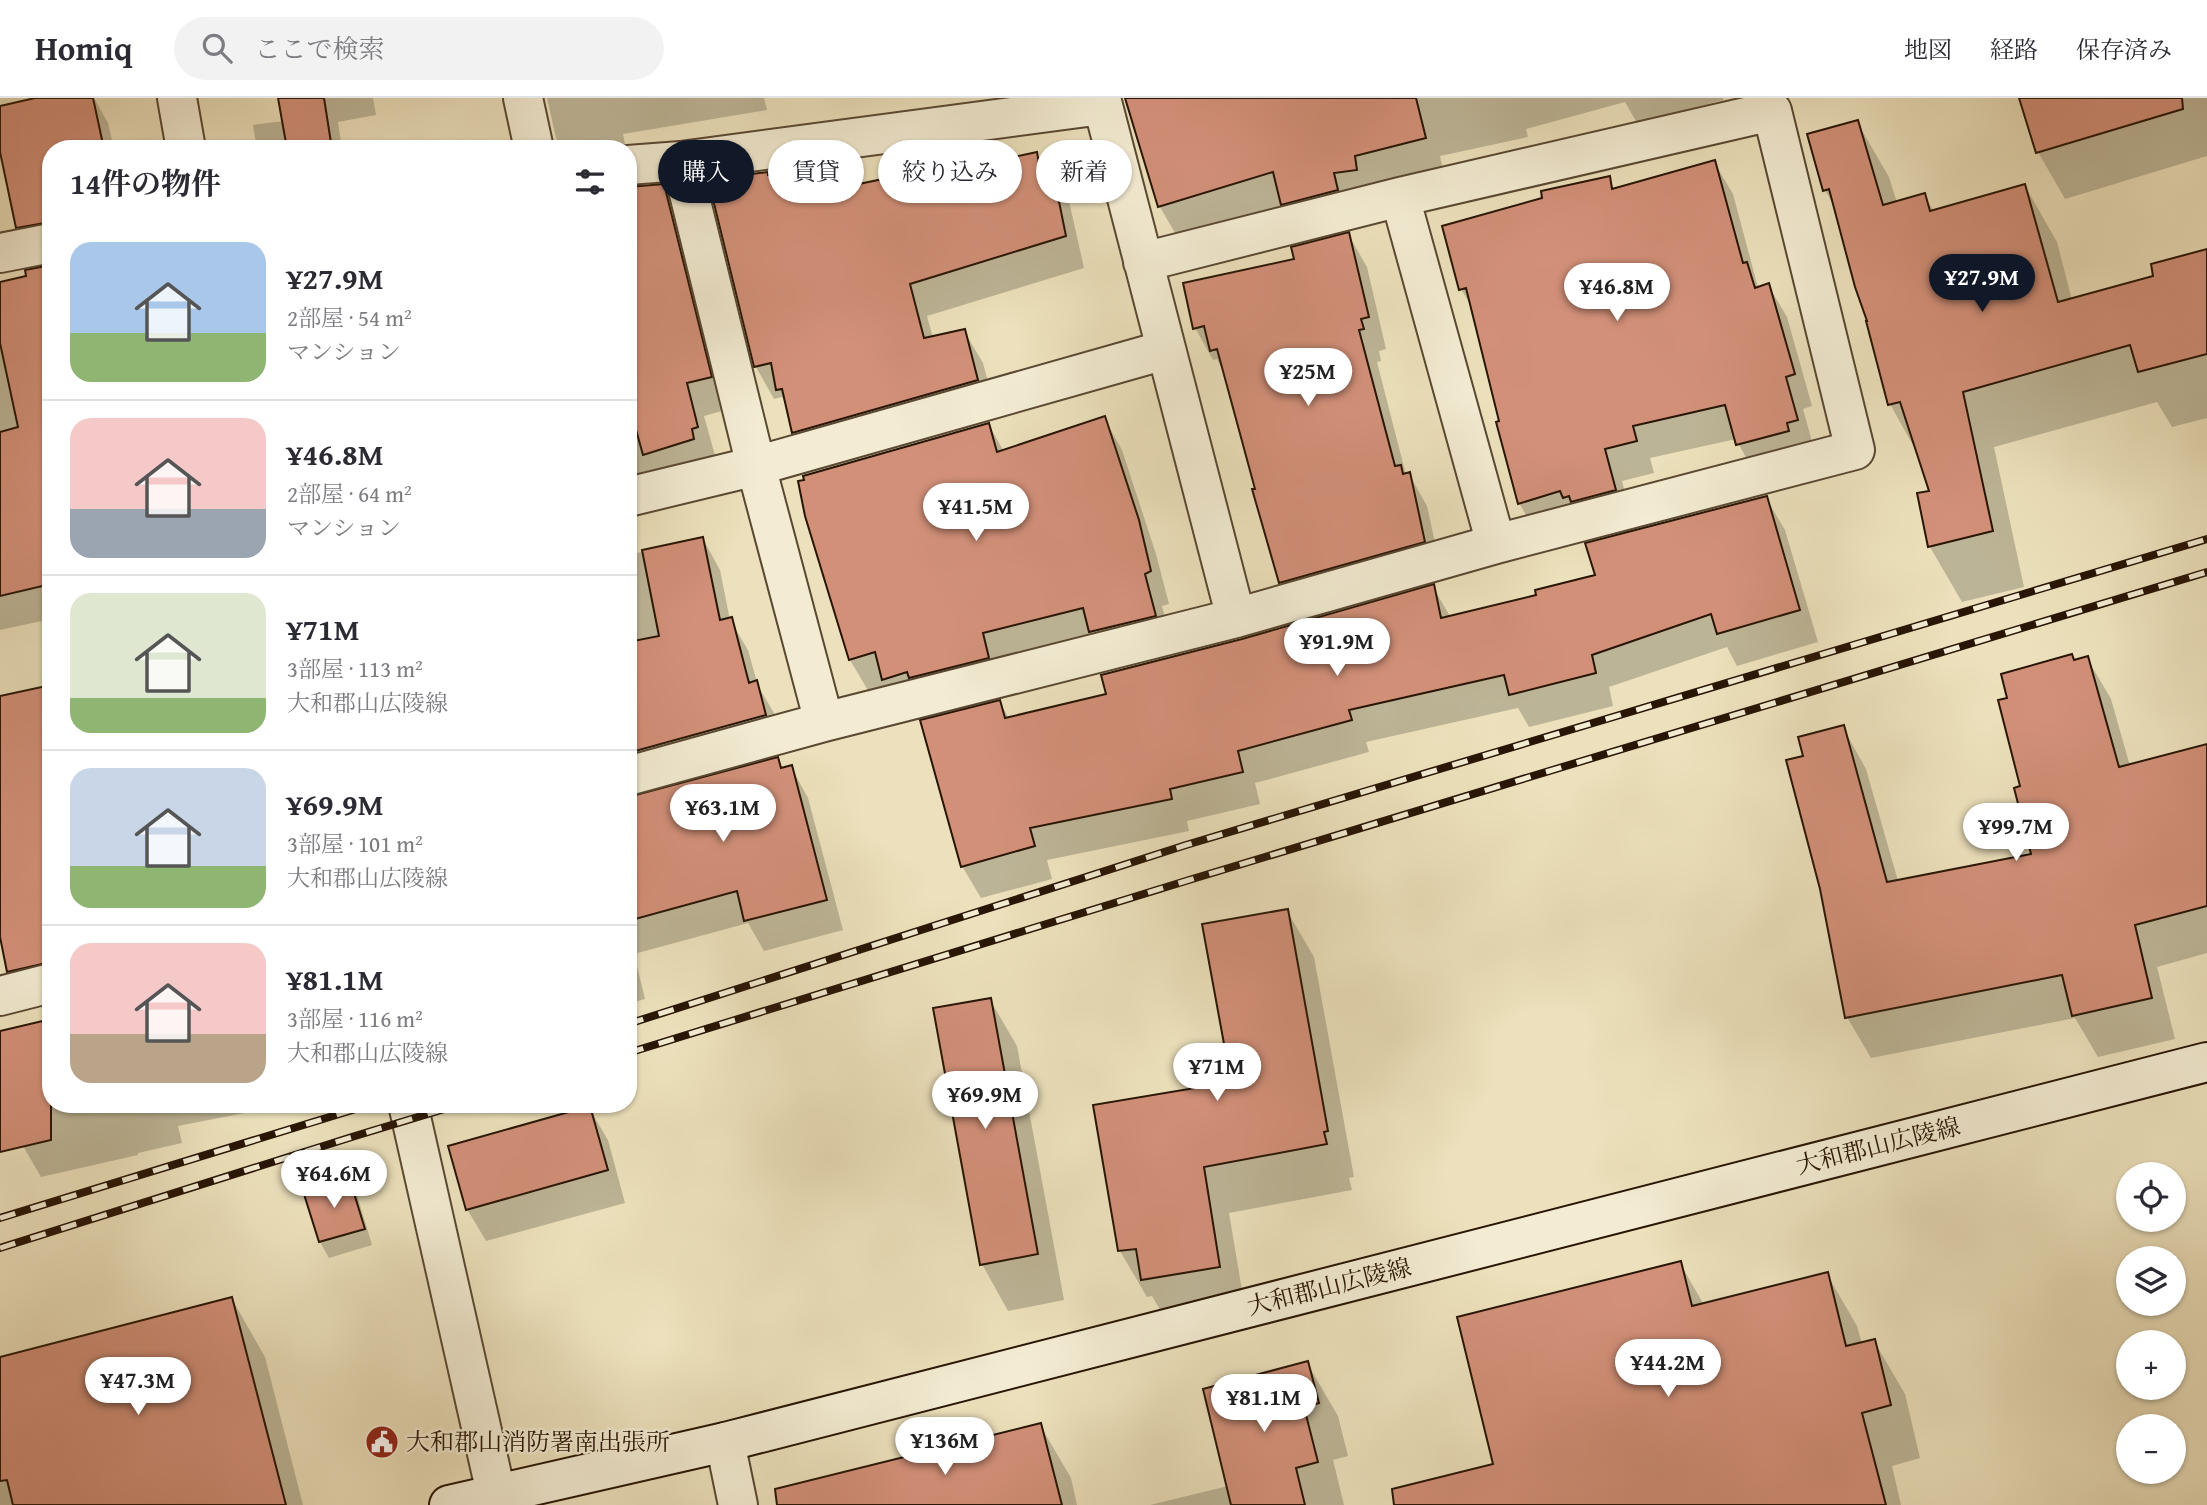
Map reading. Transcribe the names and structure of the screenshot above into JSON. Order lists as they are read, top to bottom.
{
  "streets": {
    "street": ["大和郡山広陵線"]
  },
  "places": {
    "public building": ["大和郡山消防署南出張所"]
  },
  "page": {
    "header": "Homiq",
    "search": "ここで検索",
    "nav": ["地図", "経路", "保存済み"],
    "chip": [
      "購入",
      "賃貸",
      "絞り込み",
      "新着"
    ],
    "heading": "14件の物件",
    "list": [
      {
        "name": "¥27.9M",
        "note": "2部屋 · 54 m² · マンション"
      },
      {
        "name": "¥46.8M",
        "note": "2部屋 · 64 m² · マンション"
      },
      {
        "name": "¥71M",
        "note": "3部屋 · 113 m² · 大和郡山広陵線"
      },
      {
        "name": "¥69.9M",
        "note": "3部屋 · 101 m² · 大和郡山広陵線"
      },
      {
        "name": "¥81.1M",
        "note": "3部屋 · 116 m² · 大和郡山広陵線"
      }
    ],
    "price": [
      "¥27.9M",
      "¥46.8M",
      "¥25M",
      "¥41.5M",
      "¥91.9M",
      "¥63.1M",
      "¥99.7M",
      "¥71M",
      "¥69.9M",
      "¥64.6M",
      "¥44.2M",
      "¥47.3M",
      "¥81.1M",
      "¥136M"
    ],
    "map_buttons": ["+", "−"]
  }
}
